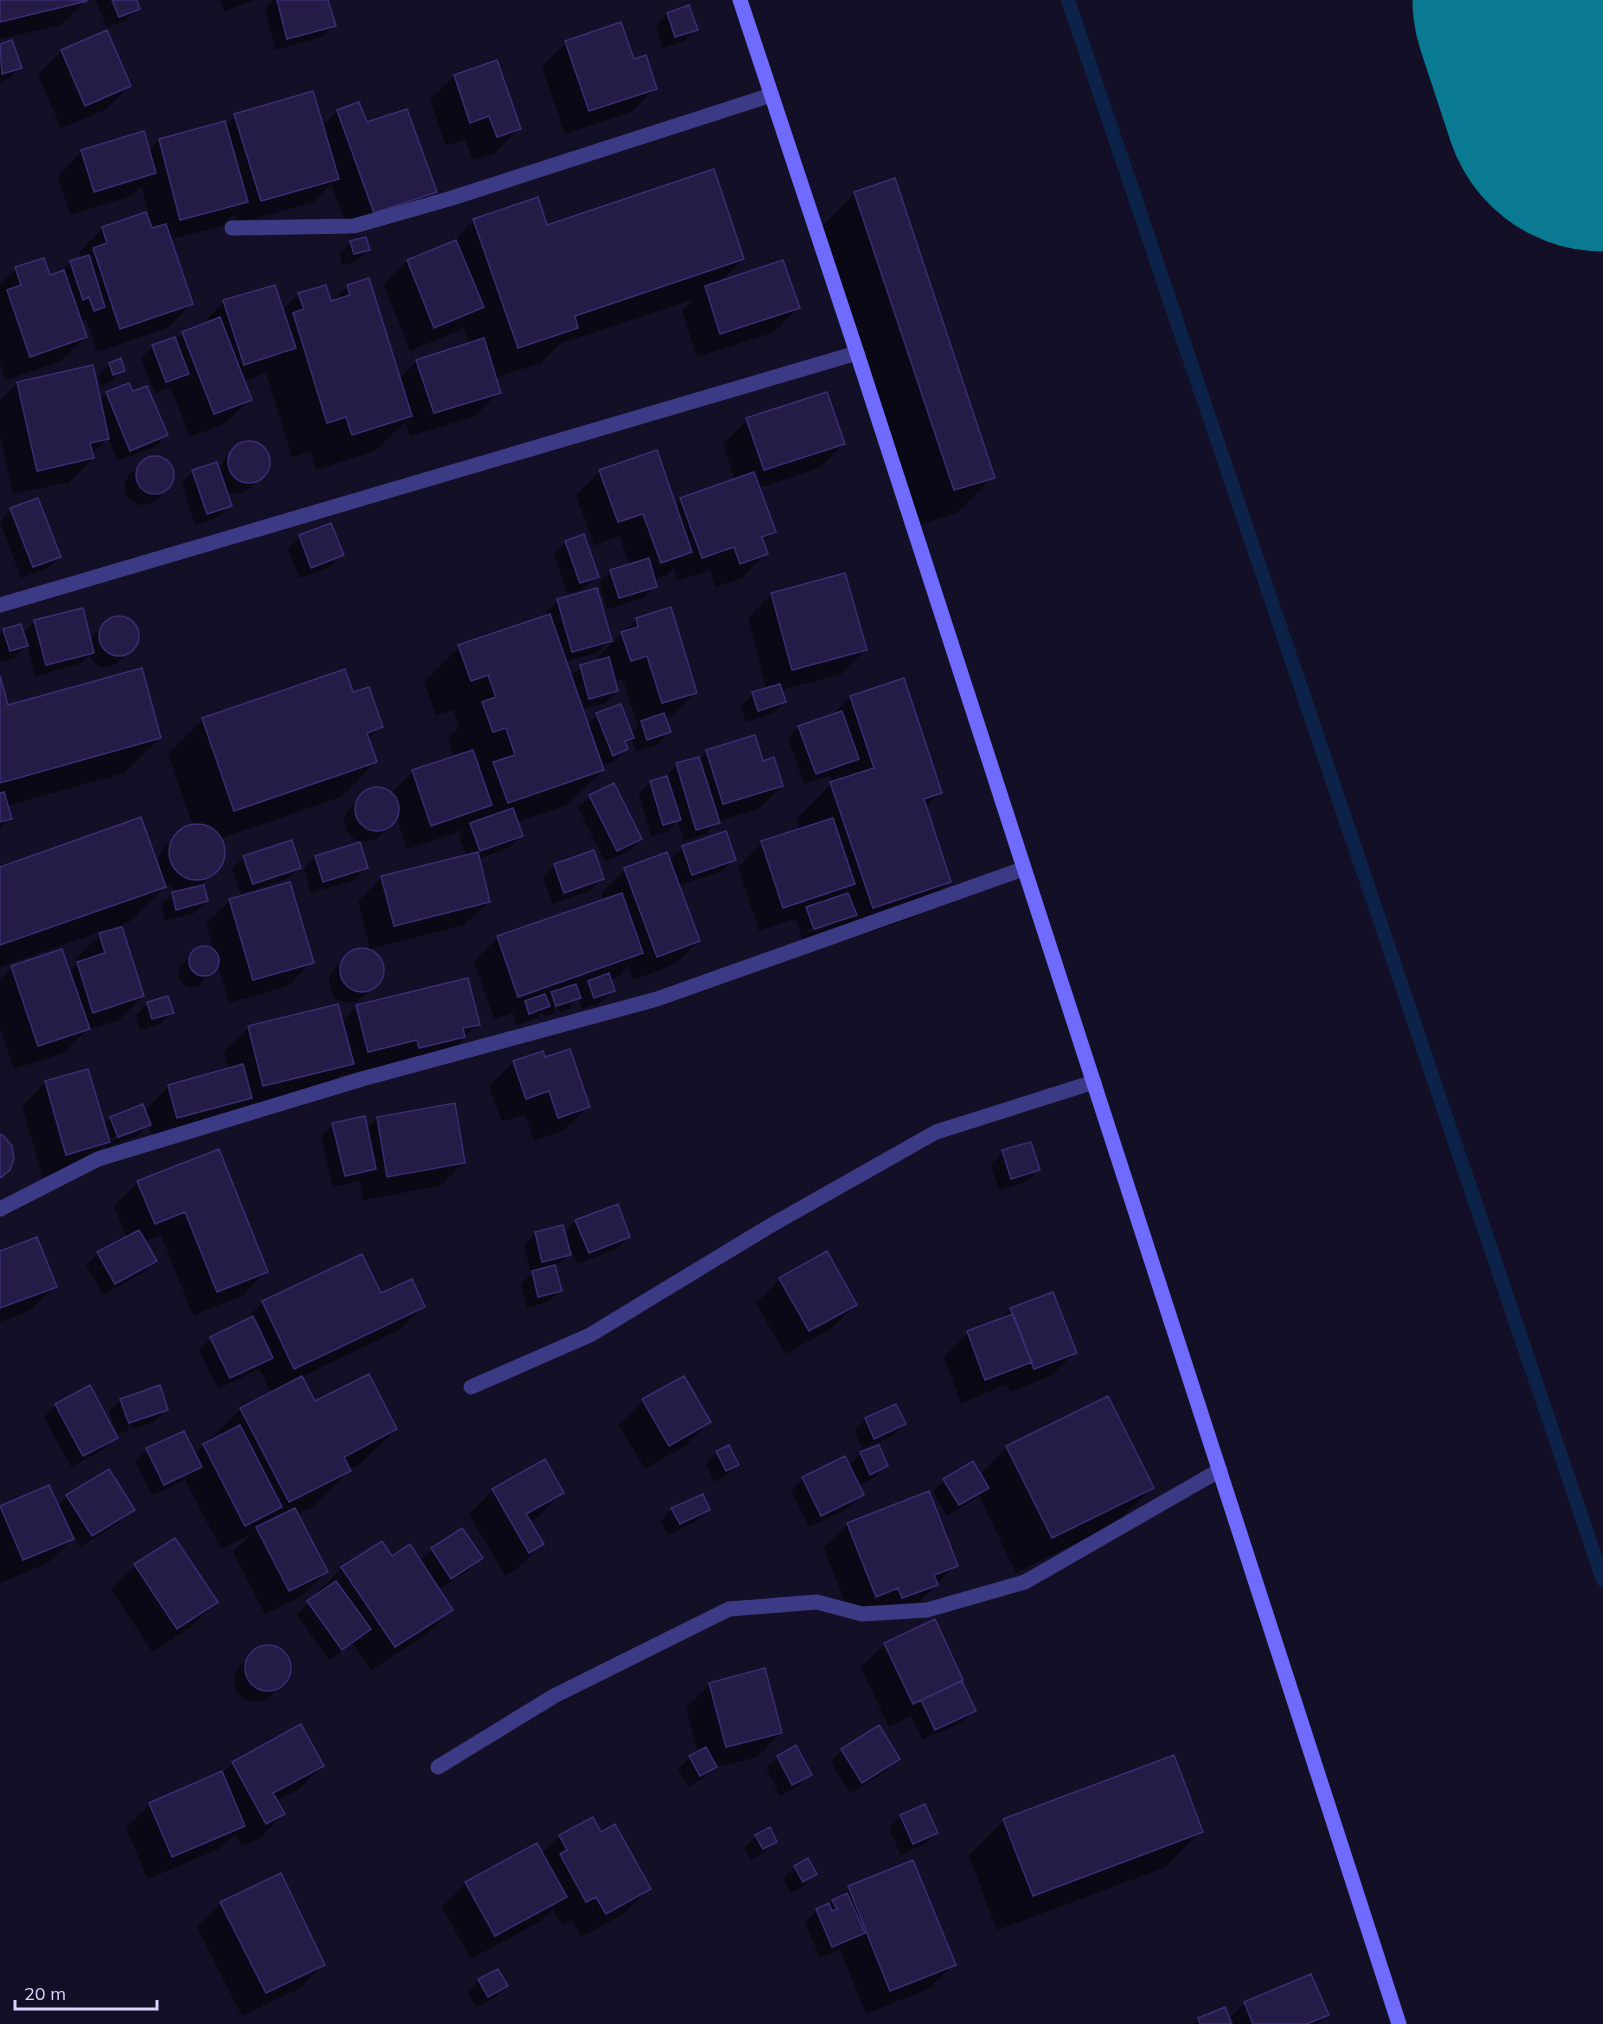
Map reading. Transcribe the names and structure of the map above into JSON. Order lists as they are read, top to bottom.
{
  "scale_bar": "20 m"
}
